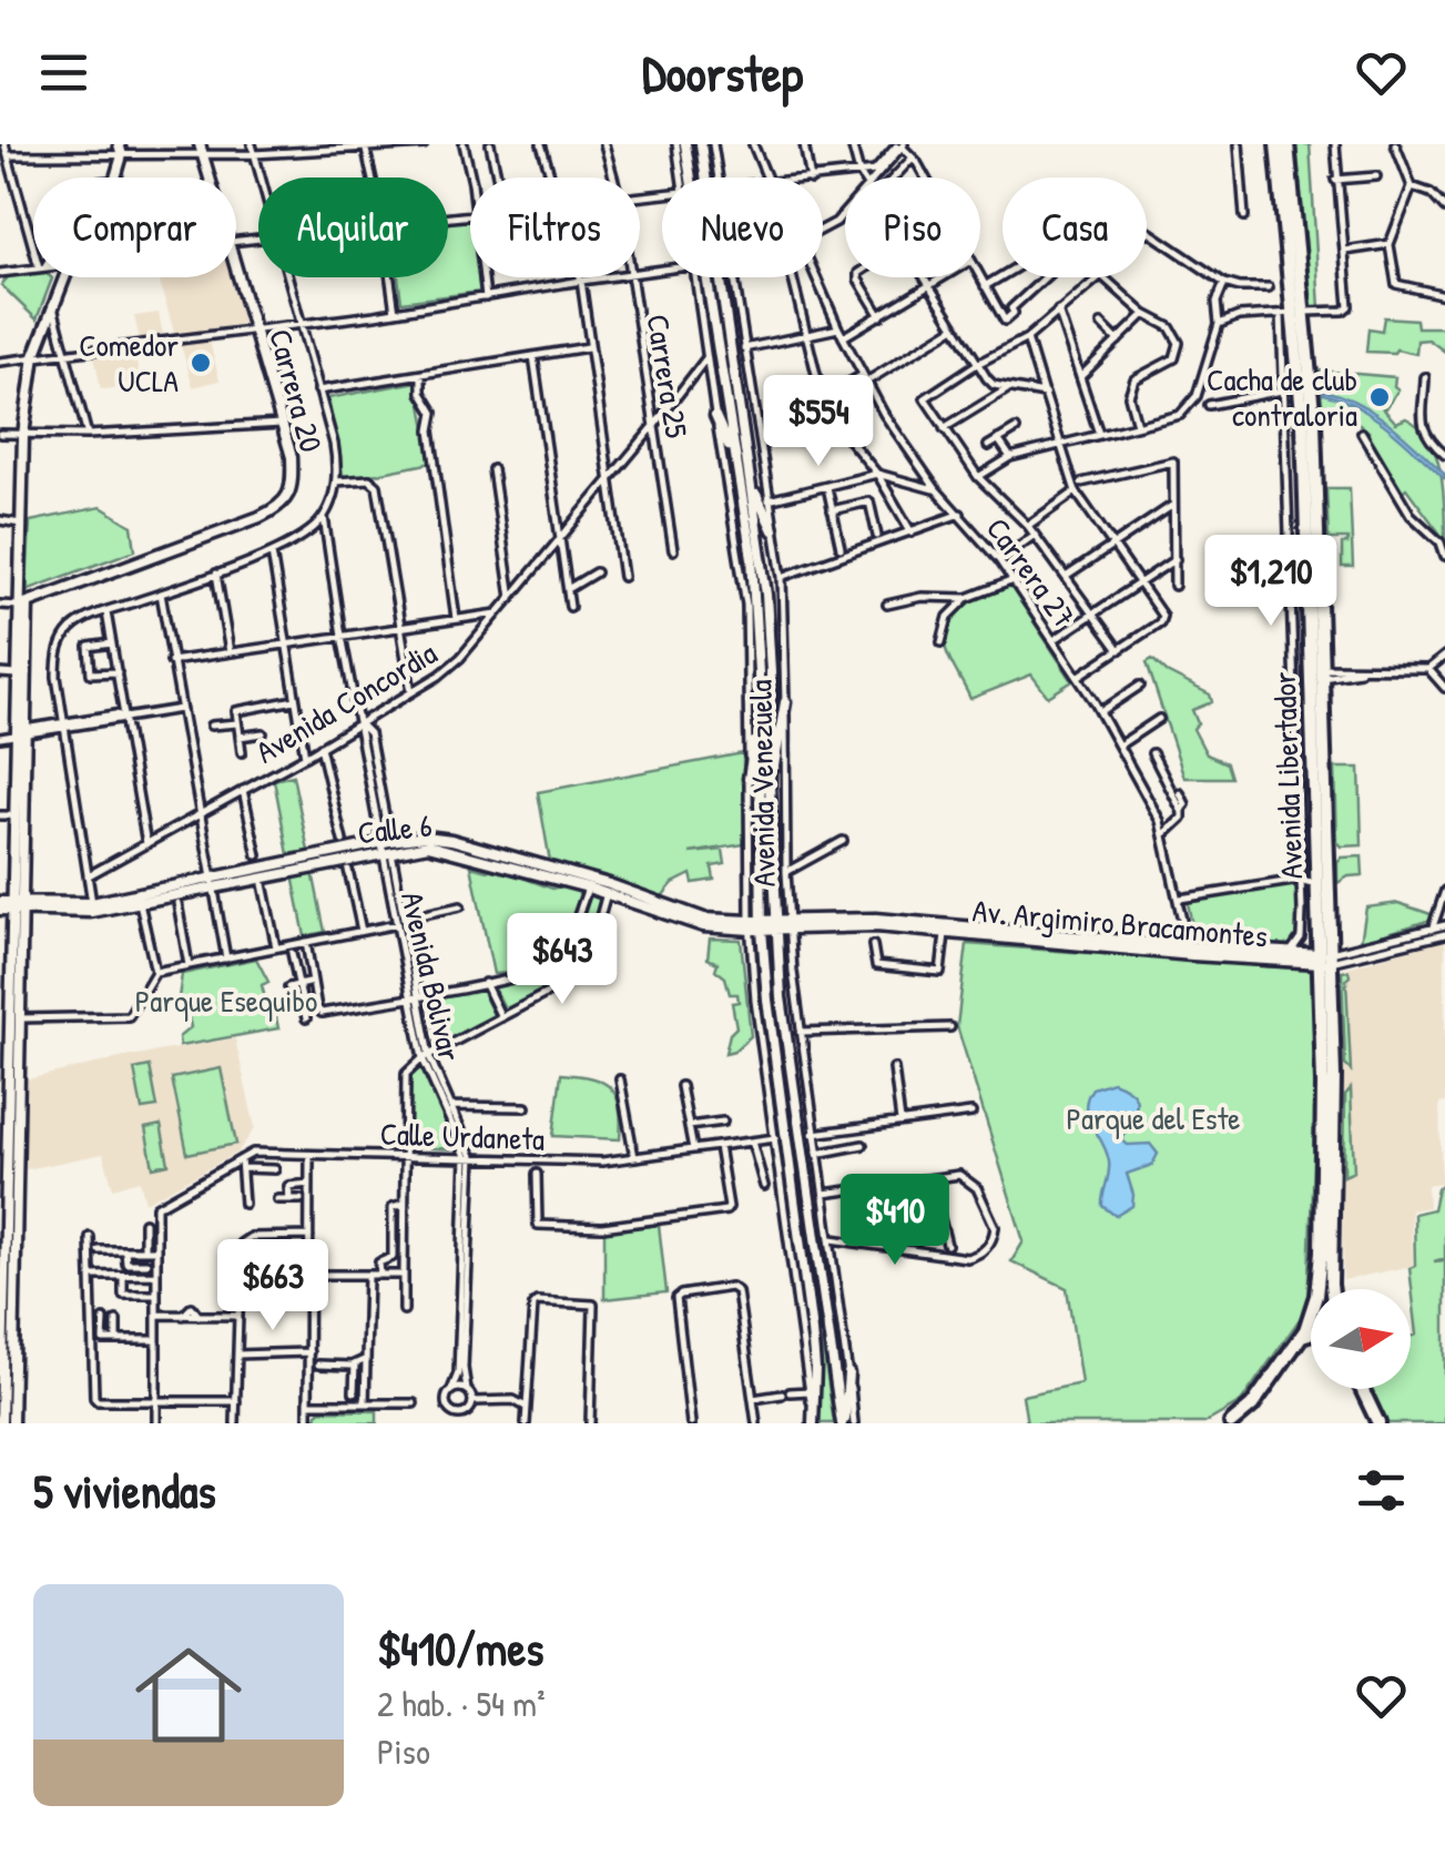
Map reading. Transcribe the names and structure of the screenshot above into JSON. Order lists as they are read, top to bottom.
{
  "streets": {
    "main road": ["Avenida Libertador"],
    "street": [
      "Carrera 25",
      "Carrera 20",
      "Carrera 27",
      "Avenida Concordia",
      "Avenida Venezuela",
      "Av. Argimiro Bracamontes",
      "Avenida Bolivar",
      "Calle Urdaneta"
    ]
  },
  "crossings": [
    ["Carrera 25", "Avenida Concordia"],
    ["Carrera 27", "Av. Argimiro Bracamontes"],
    ["Avenida Concordia", "Avenida Venezuela"],
    ["Avenida Concordia", "Avenida Bolivar"],
    ["Avenida Libertador", "Av. Argimiro Bracamontes"],
    ["Avenida Venezuela", "Av. Argimiro Bracamontes"],
    ["Avenida Venezuela", "Calle Urdaneta"],
    ["Avenida Bolivar", "Calle Urdaneta"]
  ],
  "parks": ["Parque Esequibo", "Parque del Este"],
  "places": ["Comedor UCLA", "Cacha de club contraloria"],
  "north": "right",
  "page": {
    "header": "Doorstep",
    "chip": [
      "Comprar",
      "Alquilar",
      "Filtros",
      "Nuevo",
      "Piso",
      "Casa"
    ],
    "price": [
      "$554",
      "$1,210",
      "$643",
      "$410",
      "$663"
    ],
    "heading": "5 viviendas",
    "list": [
      {
        "name": "$410/mes",
        "note": "2 hab. · 54 m² · Piso"
      }
    ]
  }
}
